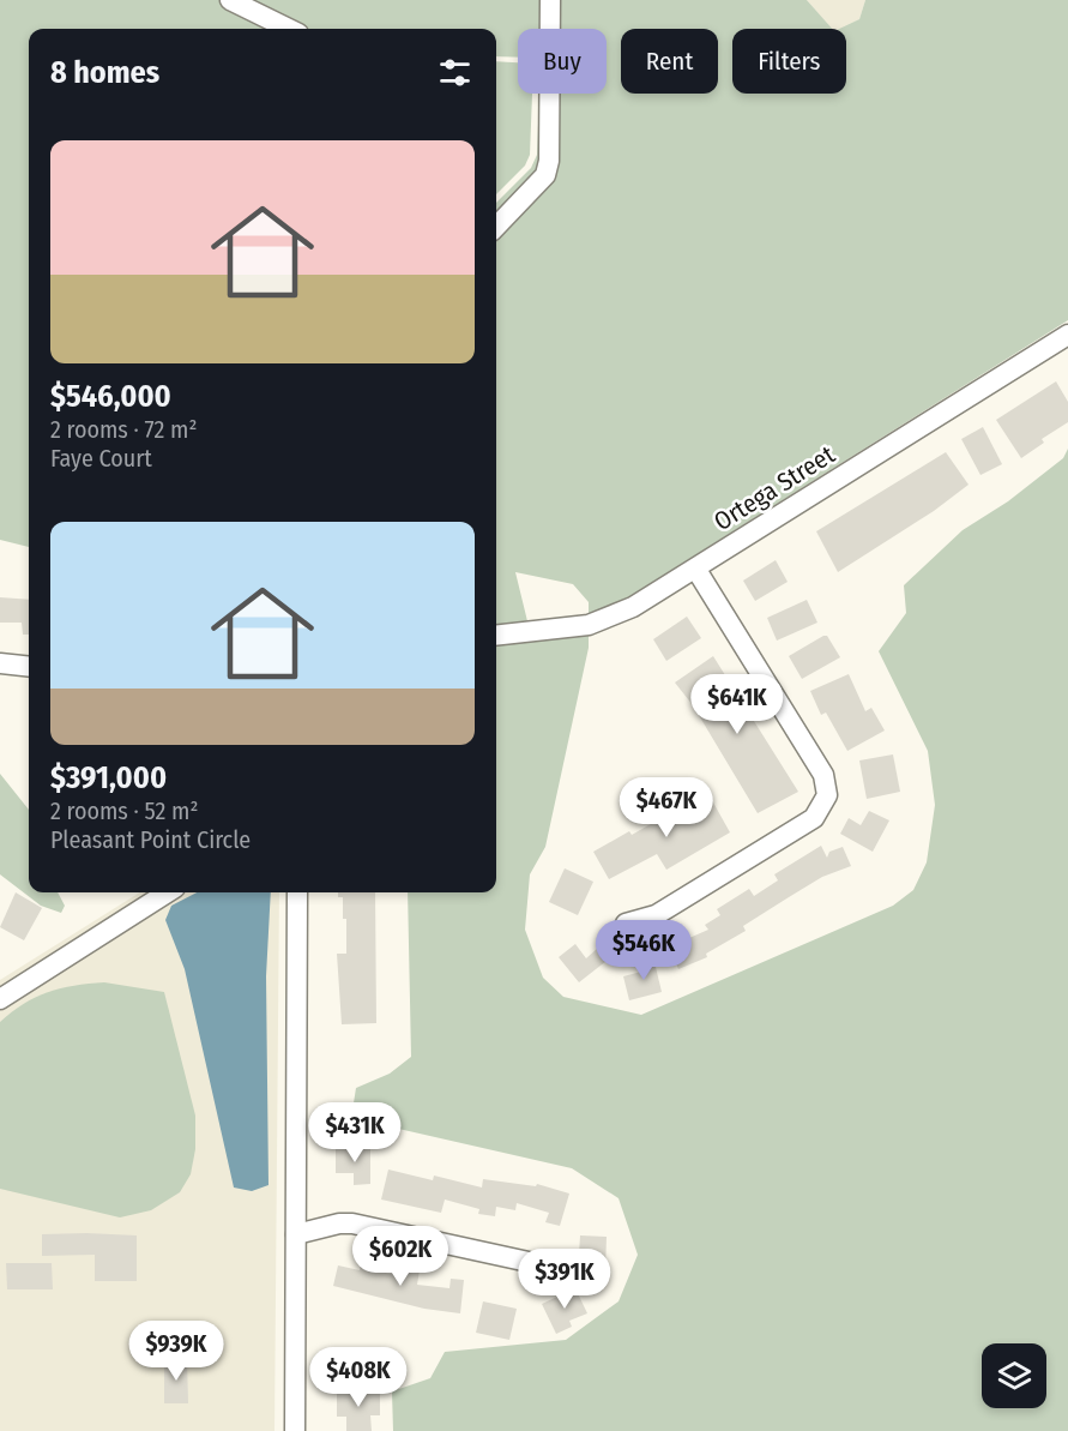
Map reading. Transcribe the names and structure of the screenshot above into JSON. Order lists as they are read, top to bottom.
{
  "streets": {
    "street": ["Ortega Street"]
  },
  "page": {
    "chip": ["Buy", "Rent", "Filters"],
    "heading": "8 homes",
    "list": [
      {
        "name": "$546,000",
        "note": "2 rooms · 72 m² · Faye Court"
      },
      {
        "name": "$391,000",
        "note": "2 rooms · 52 m² · Pleasant Point Circle"
      }
    ],
    "price": [
      "$641K",
      "$467K",
      "$546K",
      "$431K",
      "$602K",
      "$391K",
      "$939K",
      "$408K"
    ]
  }
}
